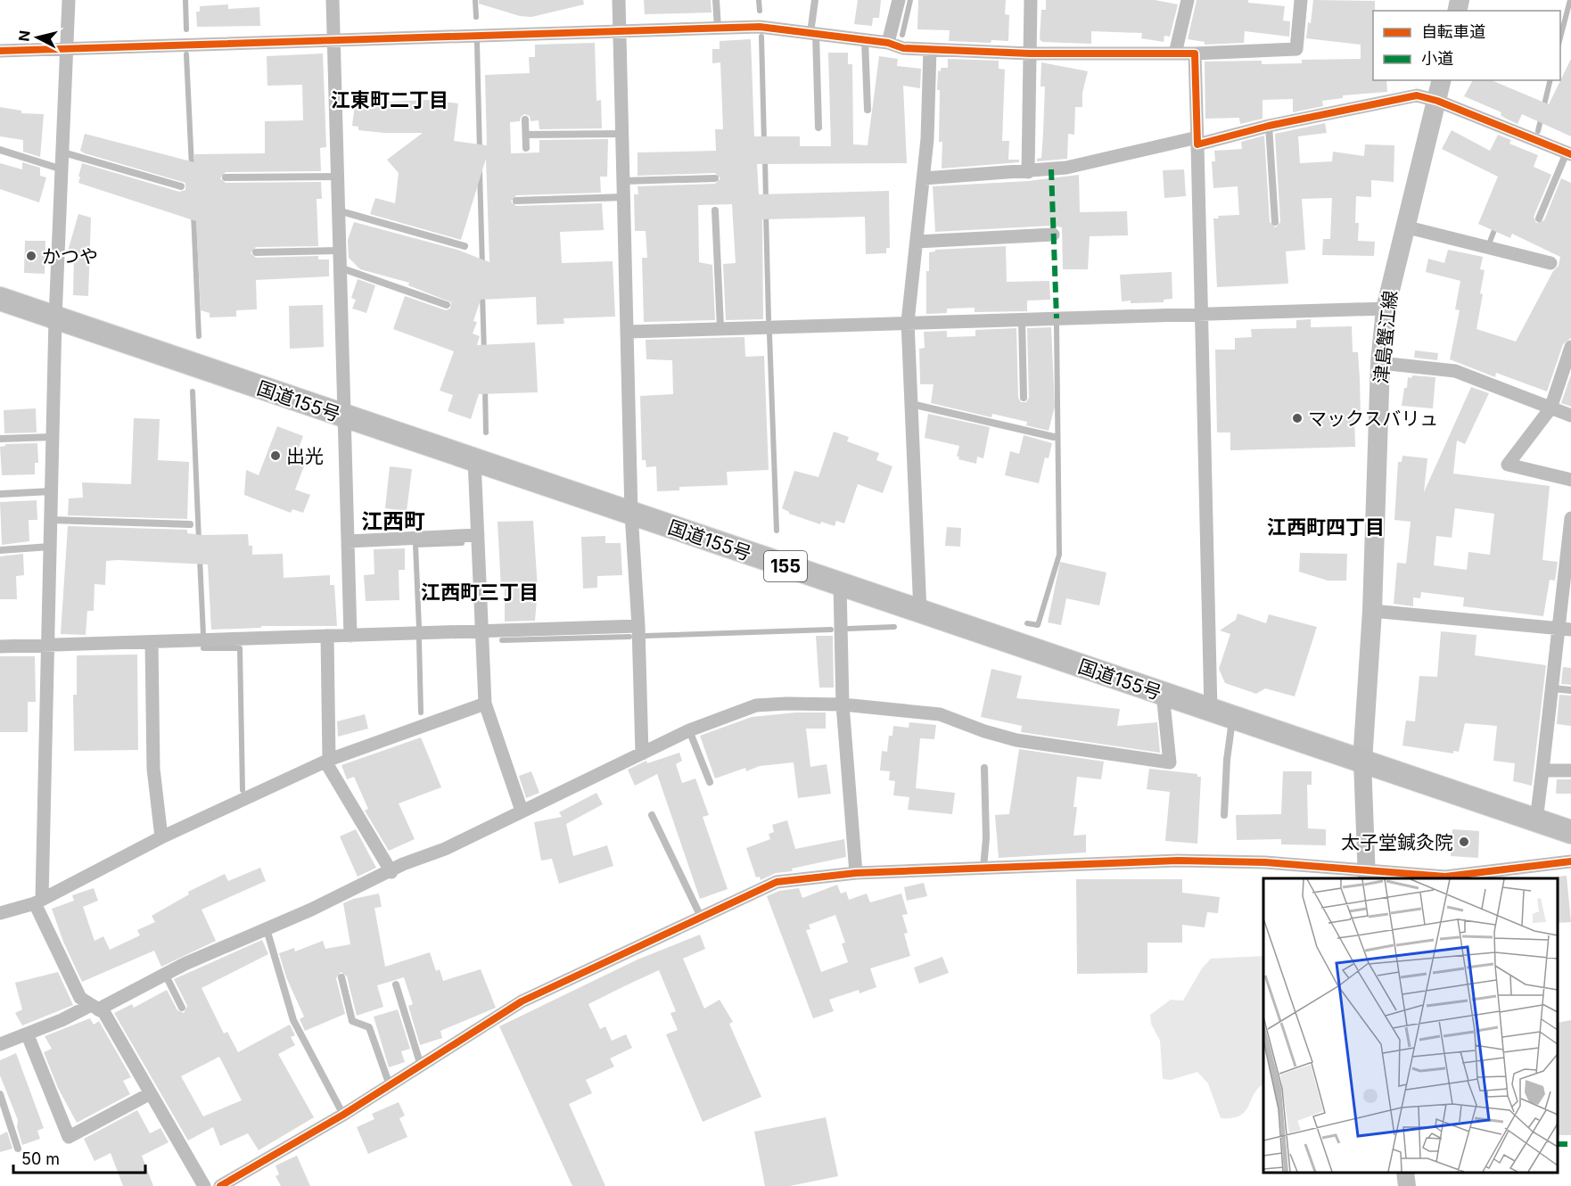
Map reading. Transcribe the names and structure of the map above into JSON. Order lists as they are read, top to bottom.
{
  "streets": {
    "highway": ["国道155号", "155"],
    "main road": ["津島蟹江線"]
  },
  "crossings": [
    ["津島蟹江線", "国道155号"]
  ],
  "districts": [
    "江東町二丁目",
    "江西町",
    "江西町四丁目",
    "江西町三丁目"
  ],
  "places": [
    "かつや",
    "マックスバリュ",
    "出光",
    "太子堂鍼灸院"
  ],
  "legend": ["自転車道", "小道"],
  "scale_bar": "50 m",
  "north": "left"
}
